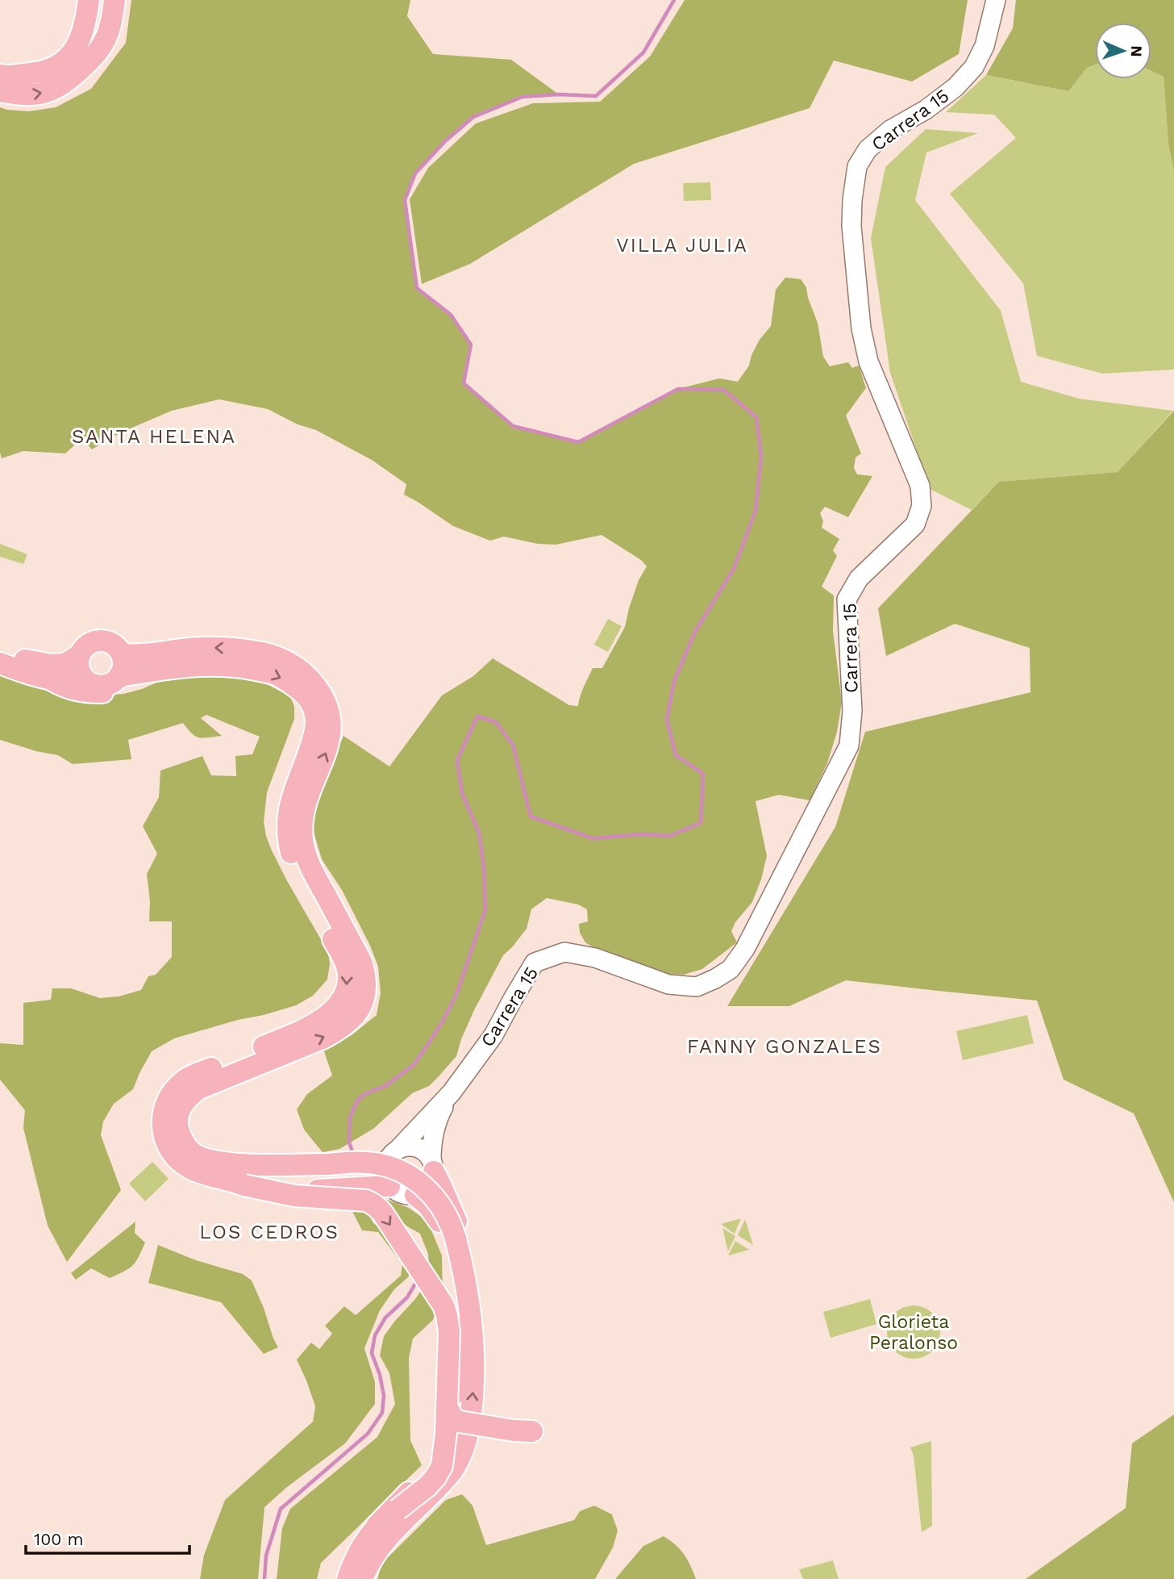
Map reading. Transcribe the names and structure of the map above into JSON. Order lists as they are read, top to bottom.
{
  "streets": {
    "main road": ["Carrera 15"]
  },
  "districts": [
    "VILLA JULIA",
    "SANTA HELENA",
    "FANNY GONZALES",
    "LOS CEDROS"
  ],
  "parks": ["Glorieta Peralonso"],
  "scale_bar": "100 m",
  "north": "right"
}
